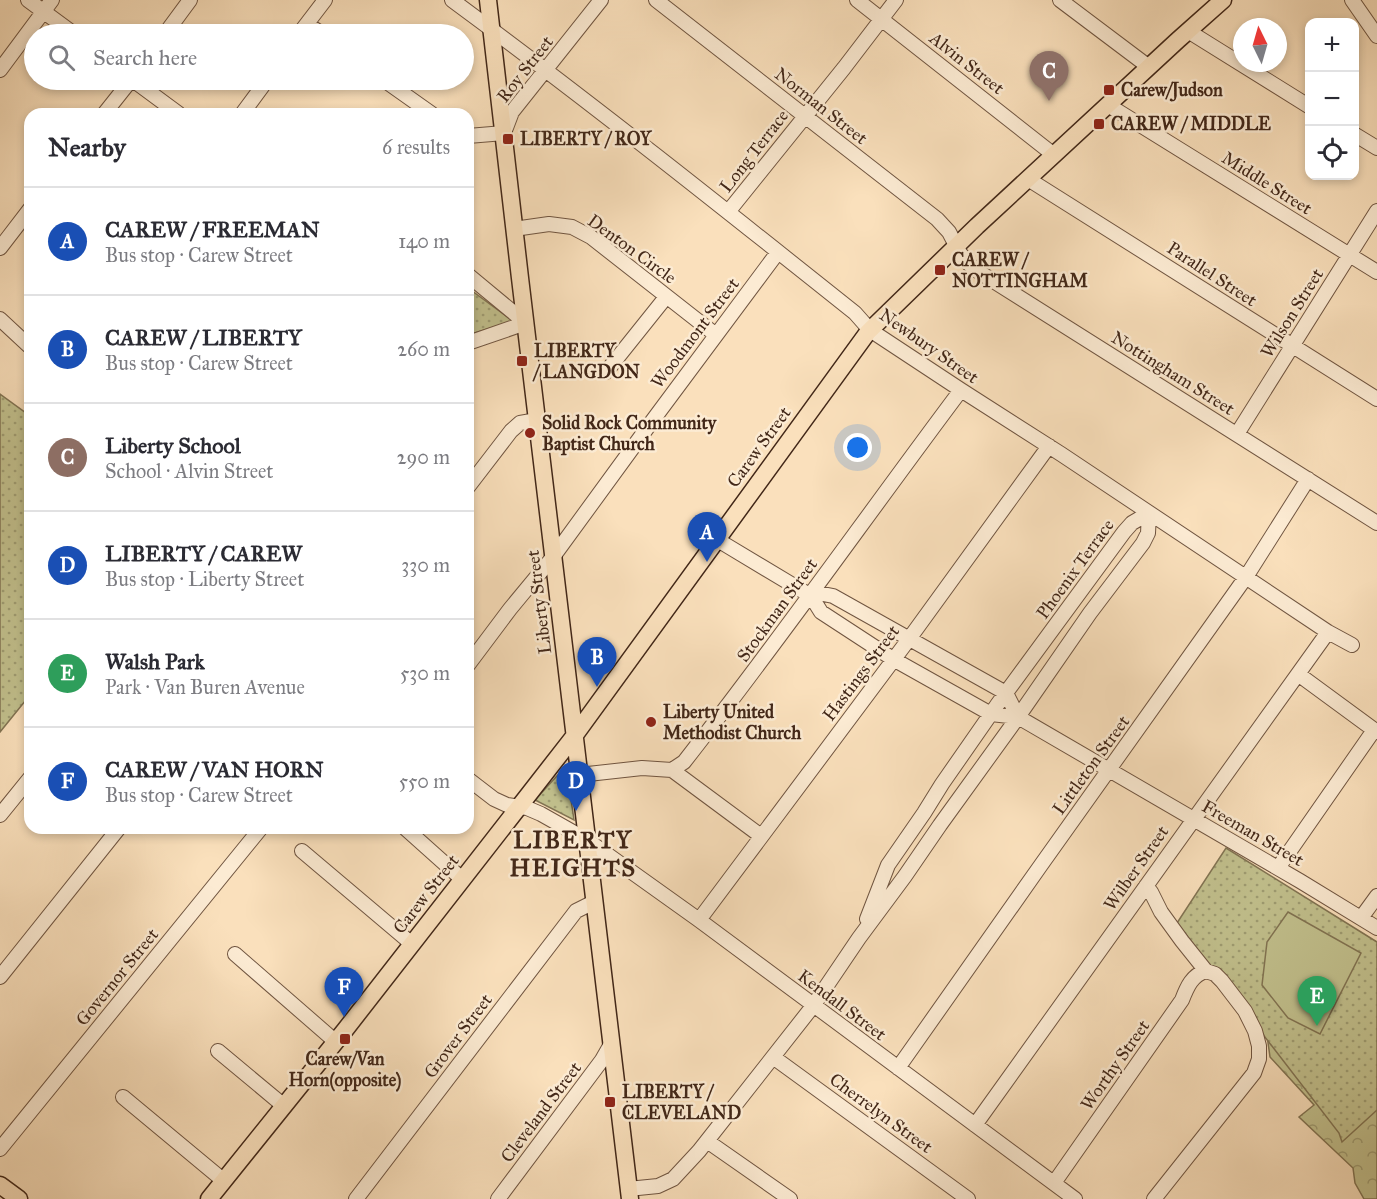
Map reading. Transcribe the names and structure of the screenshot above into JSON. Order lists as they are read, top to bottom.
{
  "streets": {
    "main road": ["Carew Street", "Liberty Street"],
    "street": [
      "Alvin Street",
      "Roy Street",
      "Norman Street",
      "Long Terrace",
      "Middle Street",
      "Denton Circle",
      "Parallel Street",
      "Wilson Street",
      "Woodmont Street",
      "Newbury Street",
      "Nottingham Street",
      "Phoenix Terrace",
      "Stockman Street",
      "Hastings Street",
      "Littleton Street",
      "Freeman Street",
      "Wilber Street",
      "Governor Street",
      "Kendall Street",
      "Grover Street",
      "Worthy Street",
      "Cleveland Street",
      "Cherrelyn Street"
    ]
  },
  "crossings": [
    ["Alvin Street", "Long Terrace"],
    ["Alvin Street", "Carew Street"],
    ["Roy Street", "Newbury Street"],
    ["Roy Street", "Liberty Street"],
    ["Norman Street", "Long Terrace"],
    ["Norman Street", "Nottingham Street"],
    ["Norman Street", "Carew Street"],
    ["Long Terrace", "Newbury Street"],
    ["Middle Street", "Wilson Street"],
    ["Middle Street", "Carew Street"],
    ["Denton Circle", "Woodmont Street"],
    ["Denton Circle", "Liberty Street"],
    ["Parallel Street", "Wilson Street"],
    ["Parallel Street", "Carew Street"],
    ["Wilson Street", "Nottingham Street"],
    ["Woodmont Street", "Newbury Street"],
    ["Woodmont Street", "Liberty Street"],
    ["Newbury Street", "Carew Street"],
    ["Newbury Street", "Phoenix Terrace"],
    ["Newbury Street", "Liberty Street"],
    ["Newbury Street", "Stockman Street"],
    ["Newbury Street", "Hastings Street"],
    ["Newbury Street", "Littleton Street"],
    ["Newbury Street", "Wilber Street"],
    ["Nottingham Street", "Carew Street"],
    ["Nottingham Street", "Littleton Street"],
    ["Carew Street", "Liberty Street"],
    ["Carew Street", "Kendall Street"],
    ["Phoenix Terrace", "Liberty Street"],
    ["Phoenix Terrace", "Freeman Street"],
    ["Phoenix Terrace", "Kendall Street"],
    ["Phoenix Terrace", "Cherrelyn Street"],
    ["Liberty Street", "Kendall Street"],
    ["Liberty Street", "Grover Street"],
    ["Liberty Street", "Cleveland Street"],
    ["Hastings Street", "Kendall Street"],
    ["Littleton Street", "Freeman Street"],
    ["Littleton Street", "Kendall Street"],
    ["Freeman Street", "Wilber Street"],
    ["Wilber Street", "Kendall Street"],
    ["Kendall Street", "Worthy Street"]
  ],
  "districts": ["LIBERTY HEIGHTS"],
  "places": {
    "transit": [
      "Carew/Judson",
      "CAREW / MIDDLE",
      "LIBERTY / ROY",
      "CAREW / NOTTINGHAM",
      "LIBERTY / LANGDON",
      "Carew/Van Horn(opposite)",
      "LIBERTY / CLEVELAND"
    ],
    "other": ["Solid Rock Community Baptist Church", "Liberty United Methodist Church"]
  },
  "north": "top",
  "page": {
    "map_buttons": ["+", "−"],
    "search": "Search here",
    "pins": [
      "C",
      "A",
      "B",
      "D",
      "F",
      "E"
    ],
    "heading": ["Nearby", "6 results"],
    "list": [
      {
        "mark": "A",
        "name": "CAREW / FREEMAN",
        "note": "Bus stop · Carew Street",
        "value": "140 m"
      },
      {
        "mark": "B",
        "name": "CAREW / LIBERTY",
        "note": "Bus stop · Carew Street",
        "value": "260 m"
      },
      {
        "mark": "C",
        "name": "Liberty School",
        "note": "School · Alvin Street",
        "value": "290 m"
      },
      {
        "mark": "D",
        "name": "LIBERTY / CAREW",
        "note": "Bus stop · Liberty Street",
        "value": "330 m"
      },
      {
        "mark": "E",
        "name": "Walsh Park",
        "note": "Park · Van Buren Avenue",
        "value": "530 m"
      },
      {
        "mark": "F",
        "name": "CAREW / VAN HORN",
        "note": "Bus stop · Carew Street",
        "value": "550 m"
      }
    ]
  }
}
